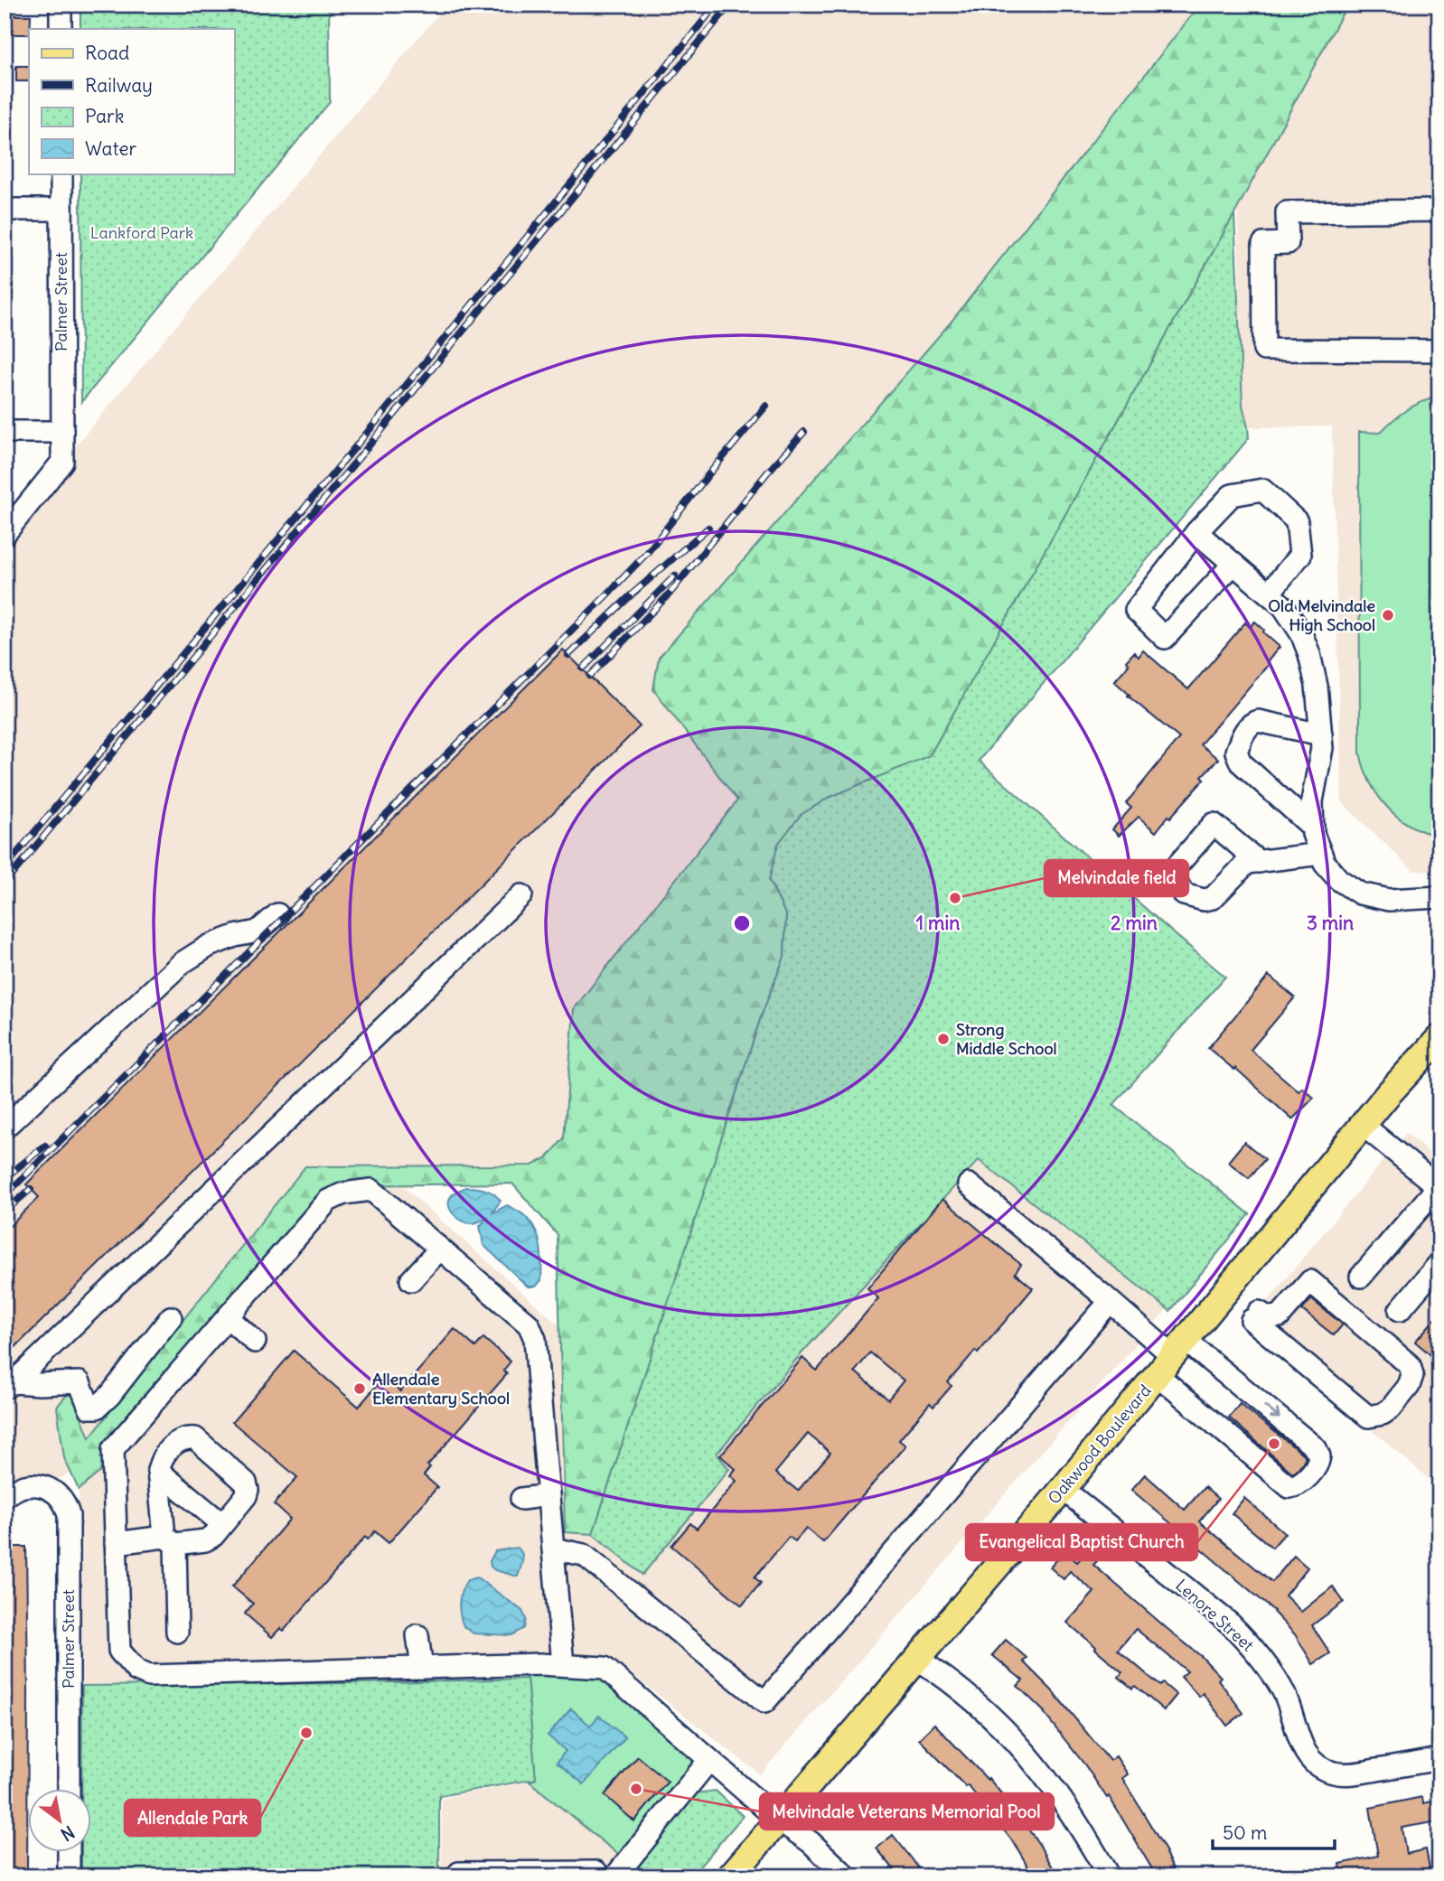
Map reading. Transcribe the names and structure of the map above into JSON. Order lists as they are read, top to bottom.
{
  "streets": {
    "main road": ["Oakwood Boulevard"],
    "street": ["Palmer Street", "Lenore Street"]
  },
  "crossings": [
    ["Oakwood Boulevard", "Lenore Street"]
  ],
  "parks": ["Lankford Park"],
  "places": [
    "Old Melvindale High School",
    "Melvindale field",
    "Strong Middle School",
    "Allendale Elementary School",
    "Evangelical Baptist Church",
    "Allendale Park",
    "Melvindale Veterans Memorial Pool"
  ],
  "legend": [
    "Road",
    "Railway",
    "Park",
    "Water"
  ],
  "scale_bar": "50 m",
  "north": "bottom right",
  "rings": ["1 min", "2 min", "3 min"]
}
